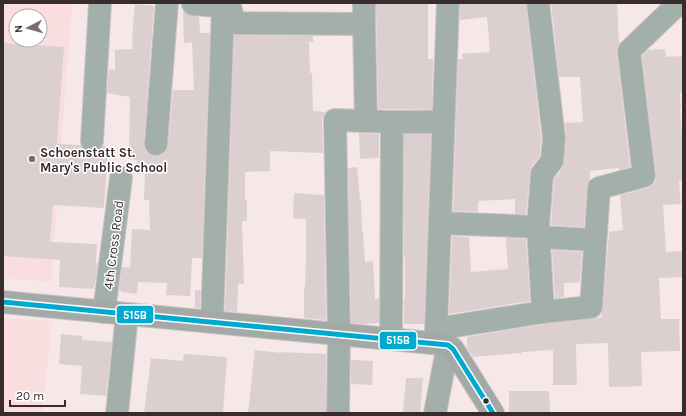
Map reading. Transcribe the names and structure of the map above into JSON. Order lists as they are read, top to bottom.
{
  "streets": {
    "street": ["4th Cross Road"]
  },
  "places": ["Schoenstatt St. Mary's Public School"],
  "lines": ["transit line 515B"],
  "scale_bar": "20 m",
  "north": "left"
}
